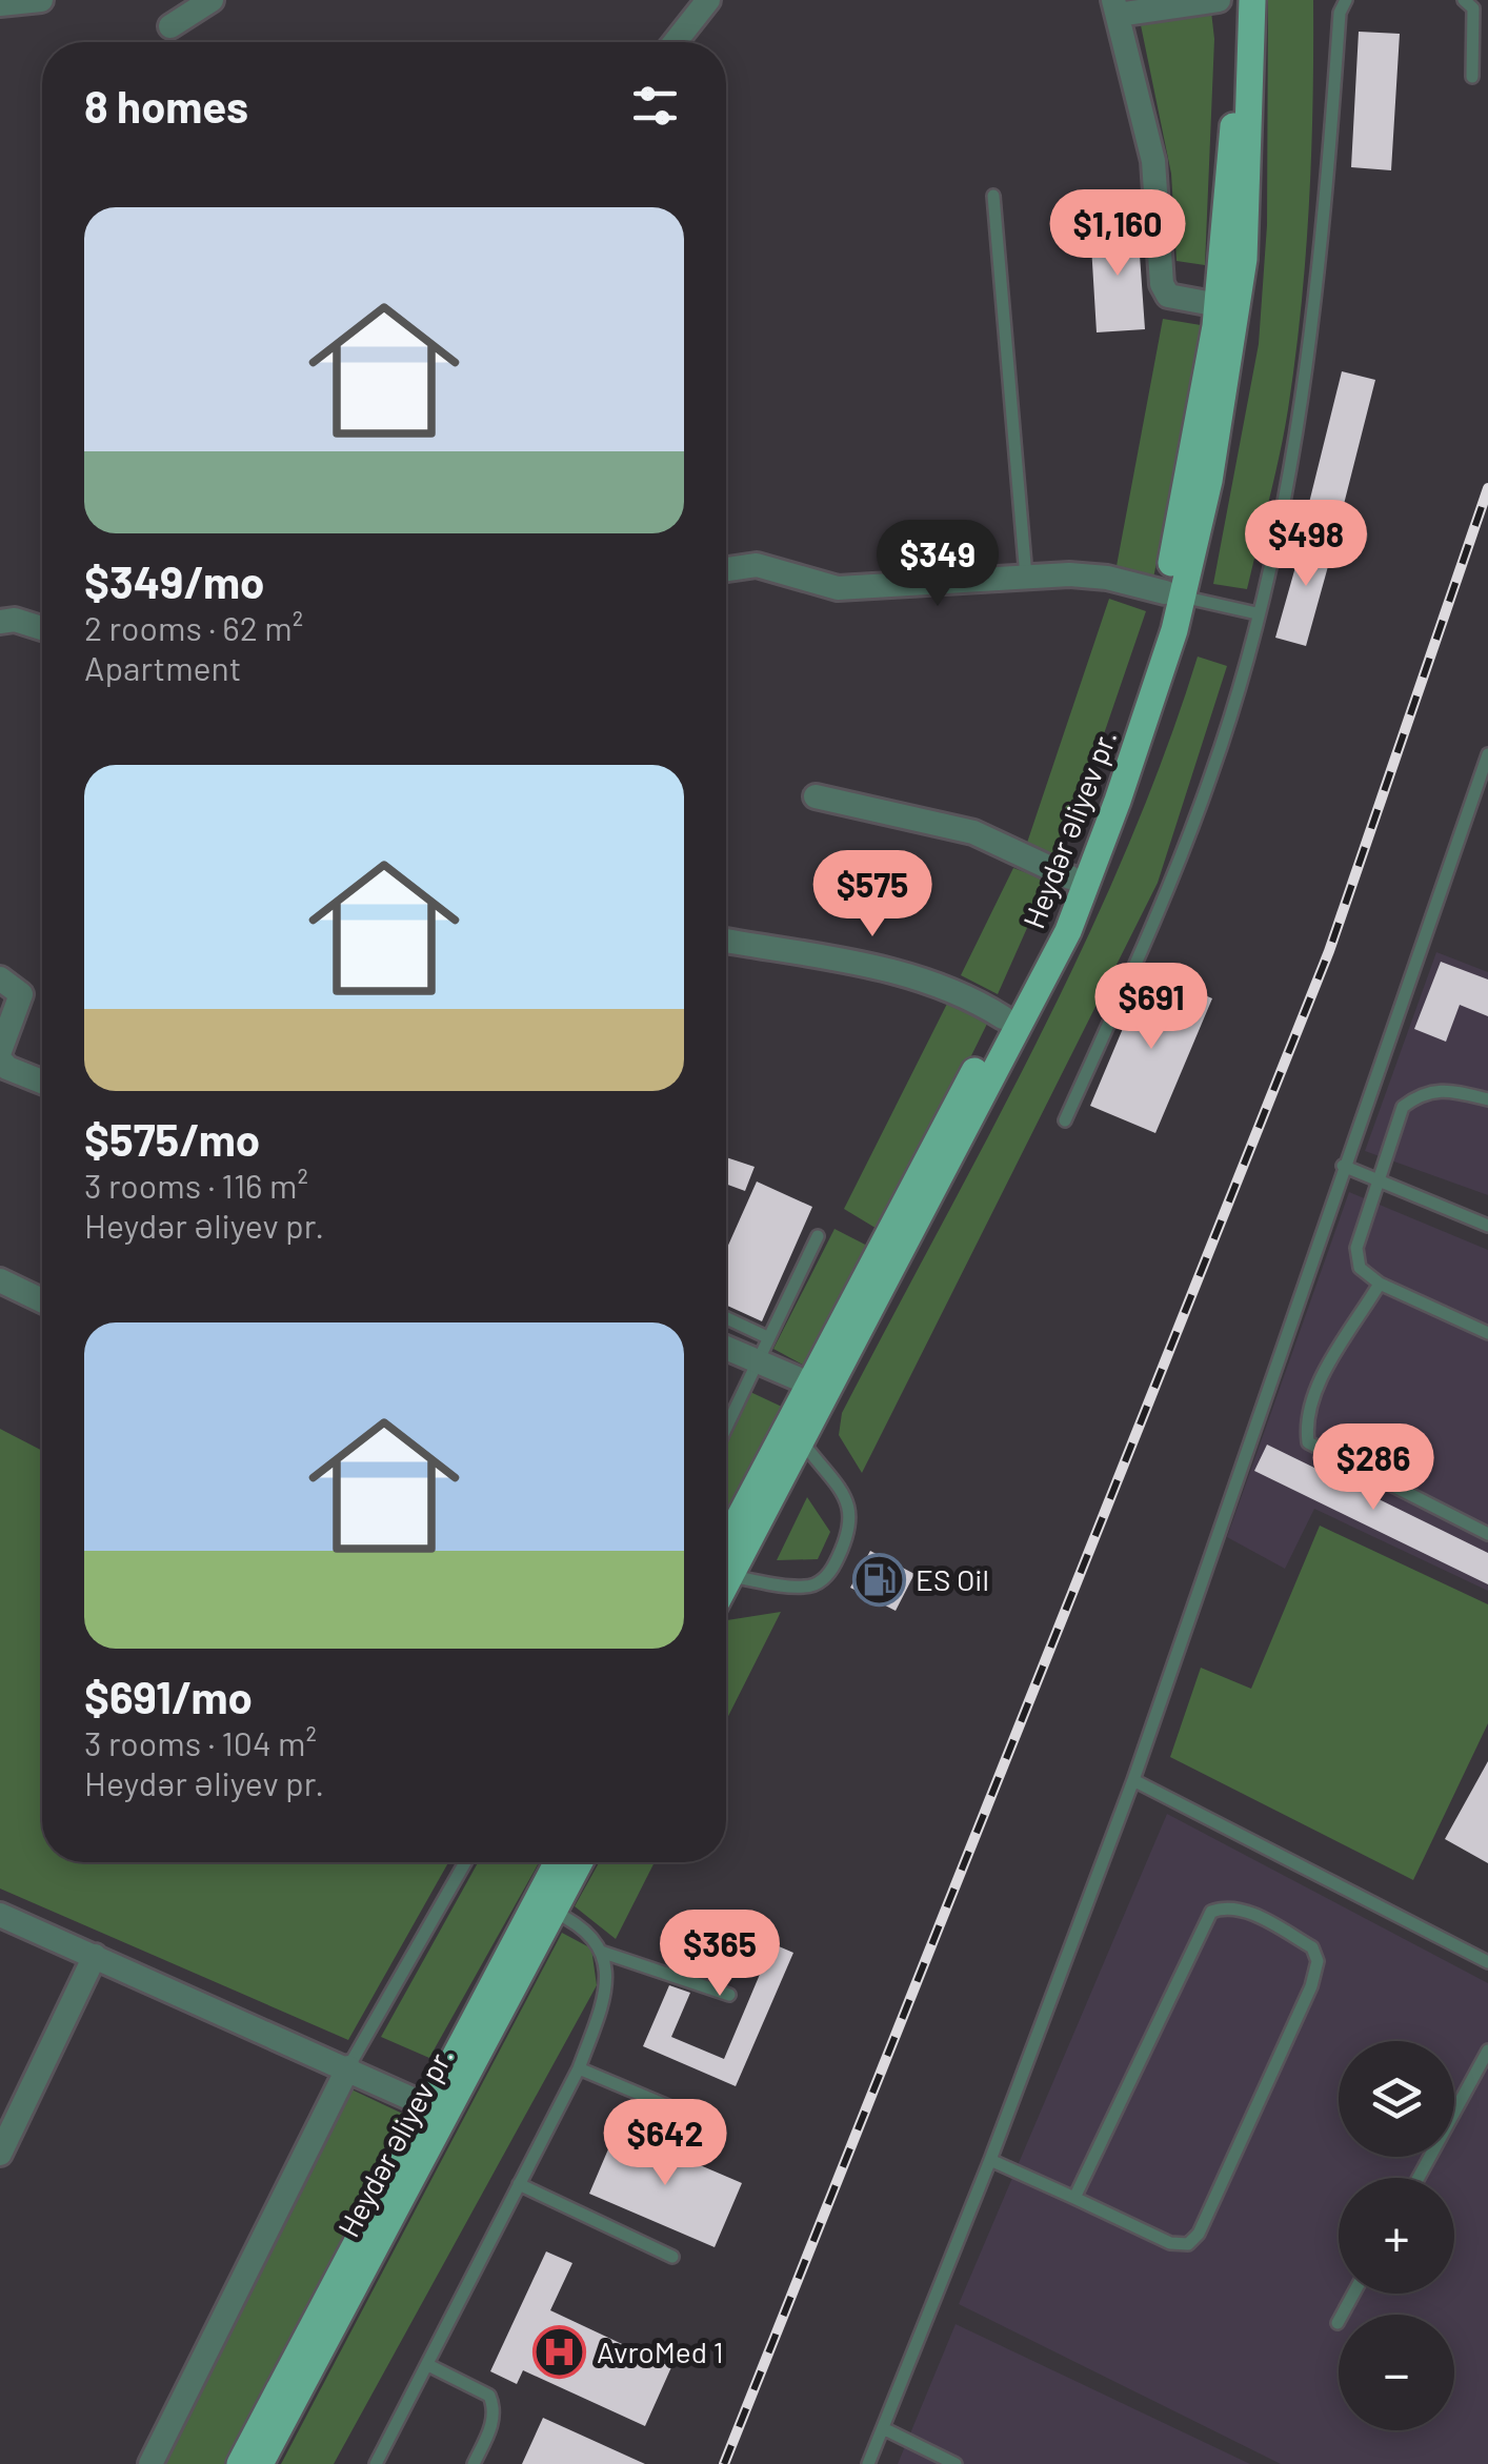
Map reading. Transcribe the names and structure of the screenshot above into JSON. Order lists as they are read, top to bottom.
{
  "streets": {
    "main road": ["Heydər Əliyev pr."]
  },
  "places": {
    "fuel station": ["ES Oil"],
    "hospital": ["AvroMed 1"]
  },
  "page": {
    "heading": "8 homes",
    "list": [
      {
        "name": "$349/mo",
        "note": "2 rooms · 62 m² · Apartment"
      },
      {
        "name": "$575/mo",
        "note": "3 rooms · 116 m² · Heydər Əliyev pr."
      },
      {
        "name": "$691/mo",
        "note": "3 rooms · 104 m² · Heydər Əliyev pr."
      }
    ],
    "price": [
      "$1,160",
      "$498",
      "$349",
      "$575",
      "$691",
      "$286",
      "$365",
      "$642"
    ],
    "map_buttons": ["+", "−"]
  }
}
